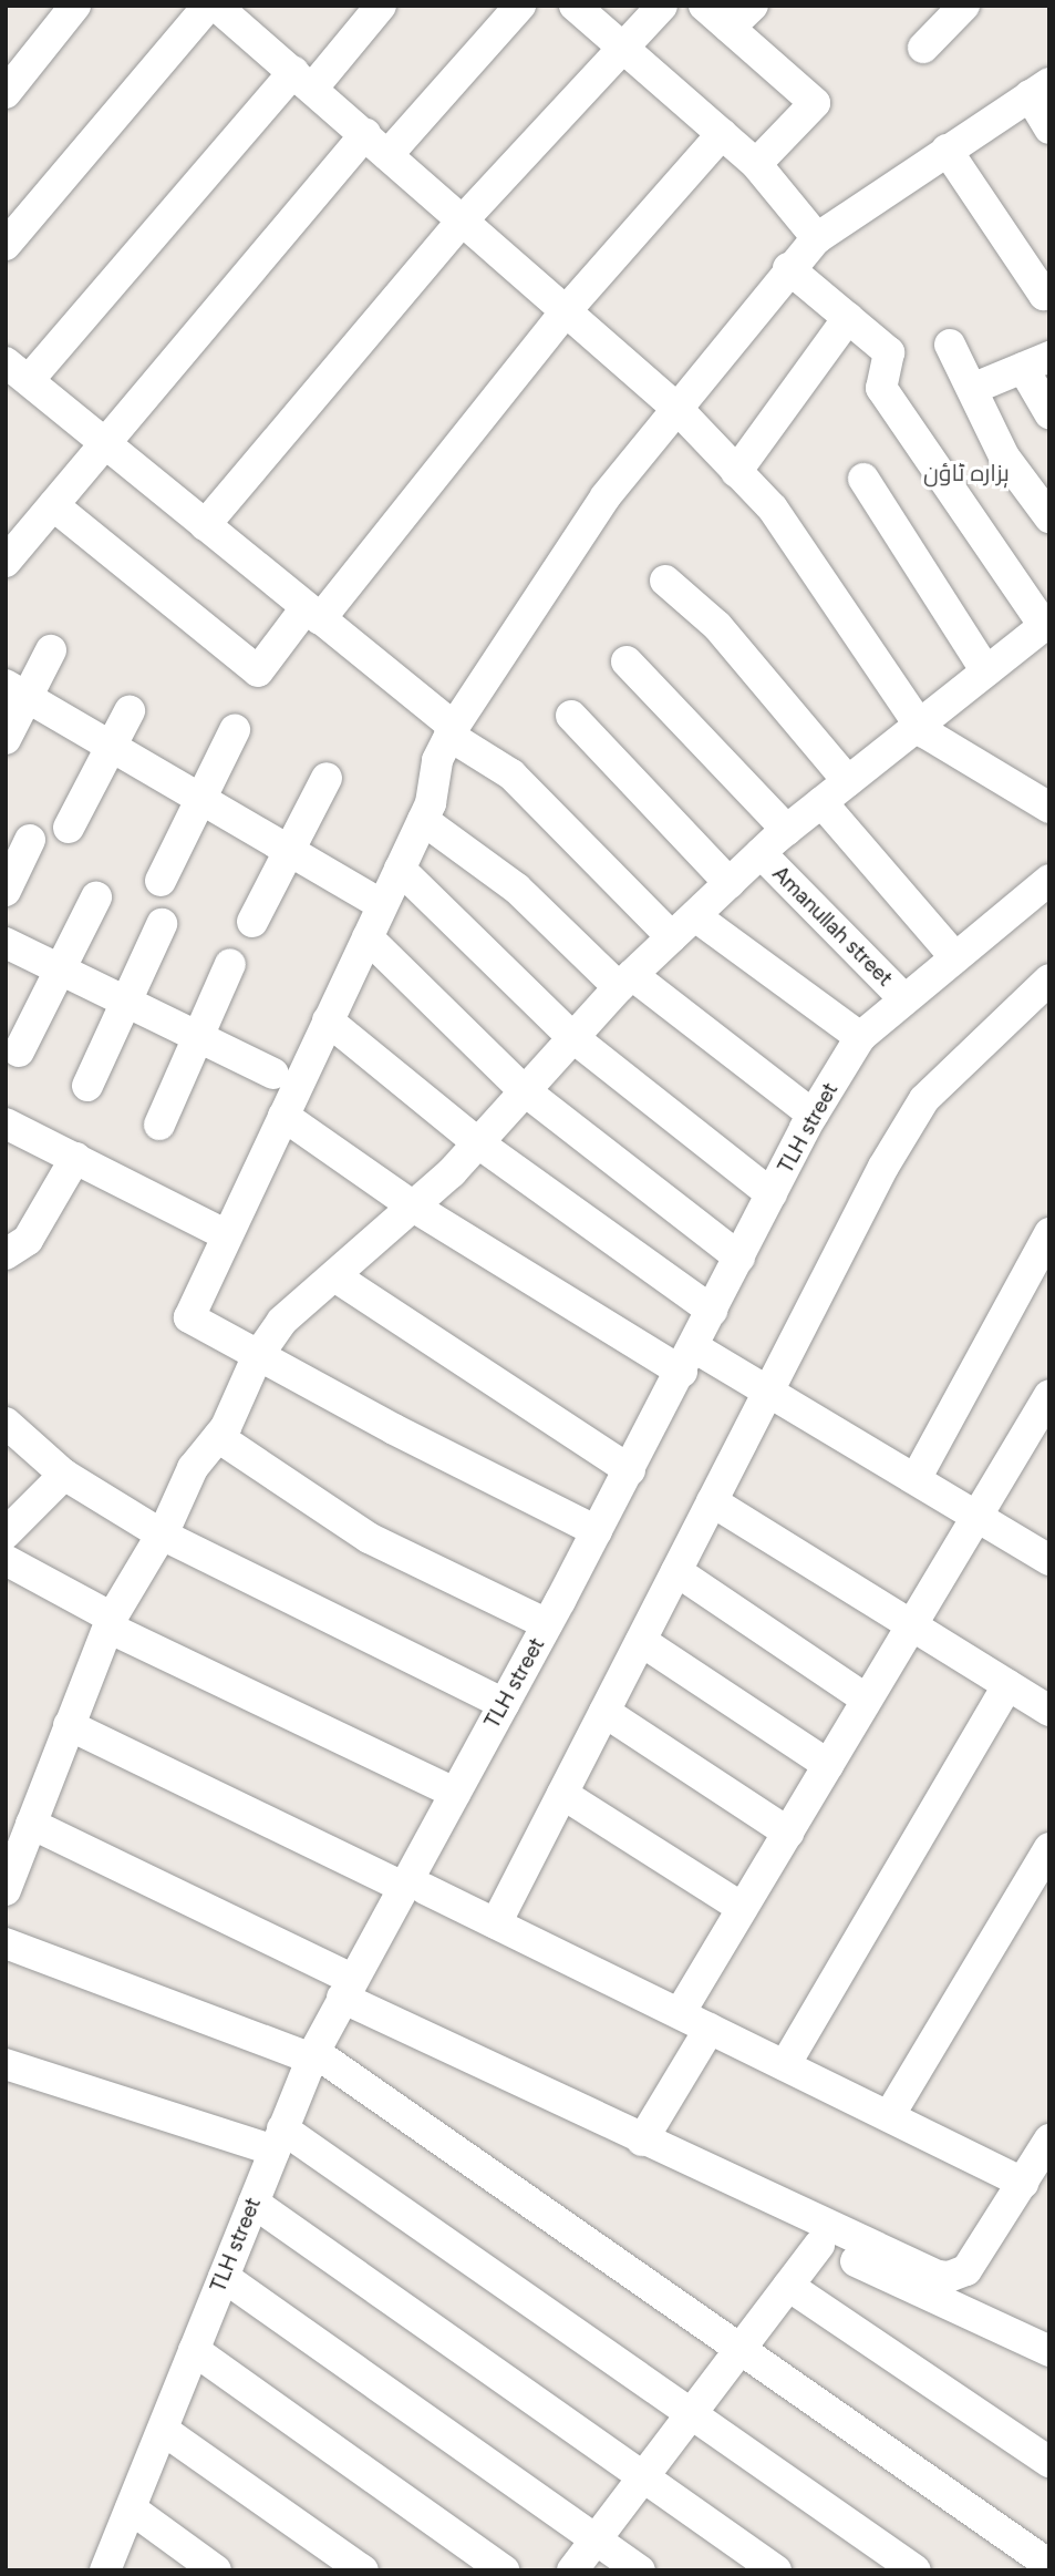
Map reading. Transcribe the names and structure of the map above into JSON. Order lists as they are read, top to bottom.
{
  "streets": {
    "street": ["Amanullah street", "TLH street"]
  },
  "crossings": [
    ["Amanullah street", "TLH street"]
  ],
  "districts": ["ہزارہ ٹاؤن"]
}
